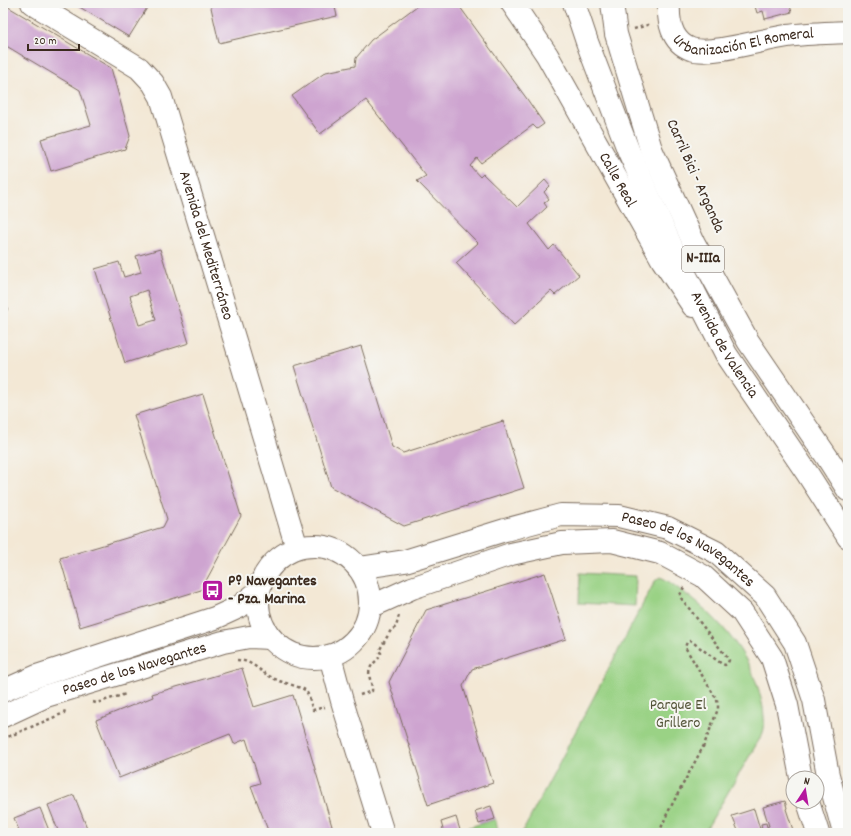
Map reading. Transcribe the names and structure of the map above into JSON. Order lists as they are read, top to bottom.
{
  "streets": {
    "main road": [
      "Urbanización El Romeral",
      "Calle Real",
      "Avenida del Mediterráneo",
      "N-IIIa",
      "Avenida de Valencia",
      "Paseo de los Navegantes"
    ]
  },
  "crossings": [
    ["Calle Real", "Avenida de Valencia"],
    ["Avenida del Mediterráneo", "Paseo de los Navegantes"]
  ],
  "parks": ["Parque El Grillero"],
  "places": {
    "bus stop": ["Pº Navegantes - Pza. Marina"]
  },
  "scale_bar": "20 m",
  "north": "top"
}
